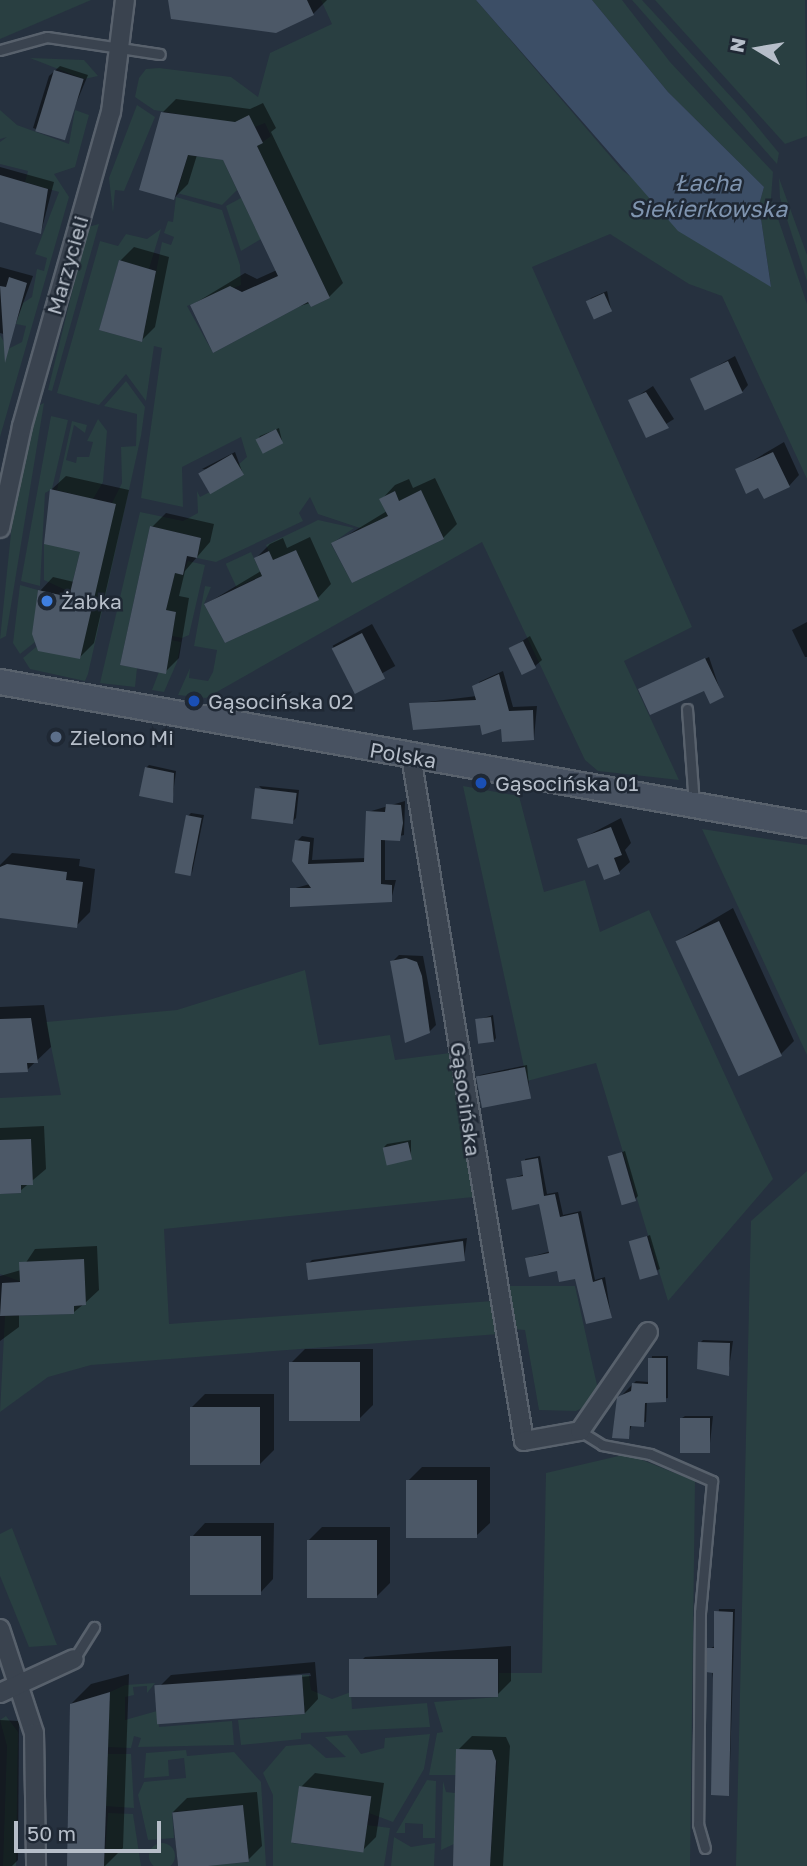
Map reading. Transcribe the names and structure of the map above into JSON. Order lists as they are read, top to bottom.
{
  "streets": {
    "street": ["Marzycieli", "Polska", "Gąsocińska"]
  },
  "crossings": [
    ["Polska", "Gąsocińska"]
  ],
  "water": ["Łacha Siekierkowska"],
  "places": [
    "Żabka",
    "Gąsocińska 02",
    "Zielono Mi",
    "Gąsocińska 01"
  ],
  "scale_bar": "50 m",
  "north": "left"
}
